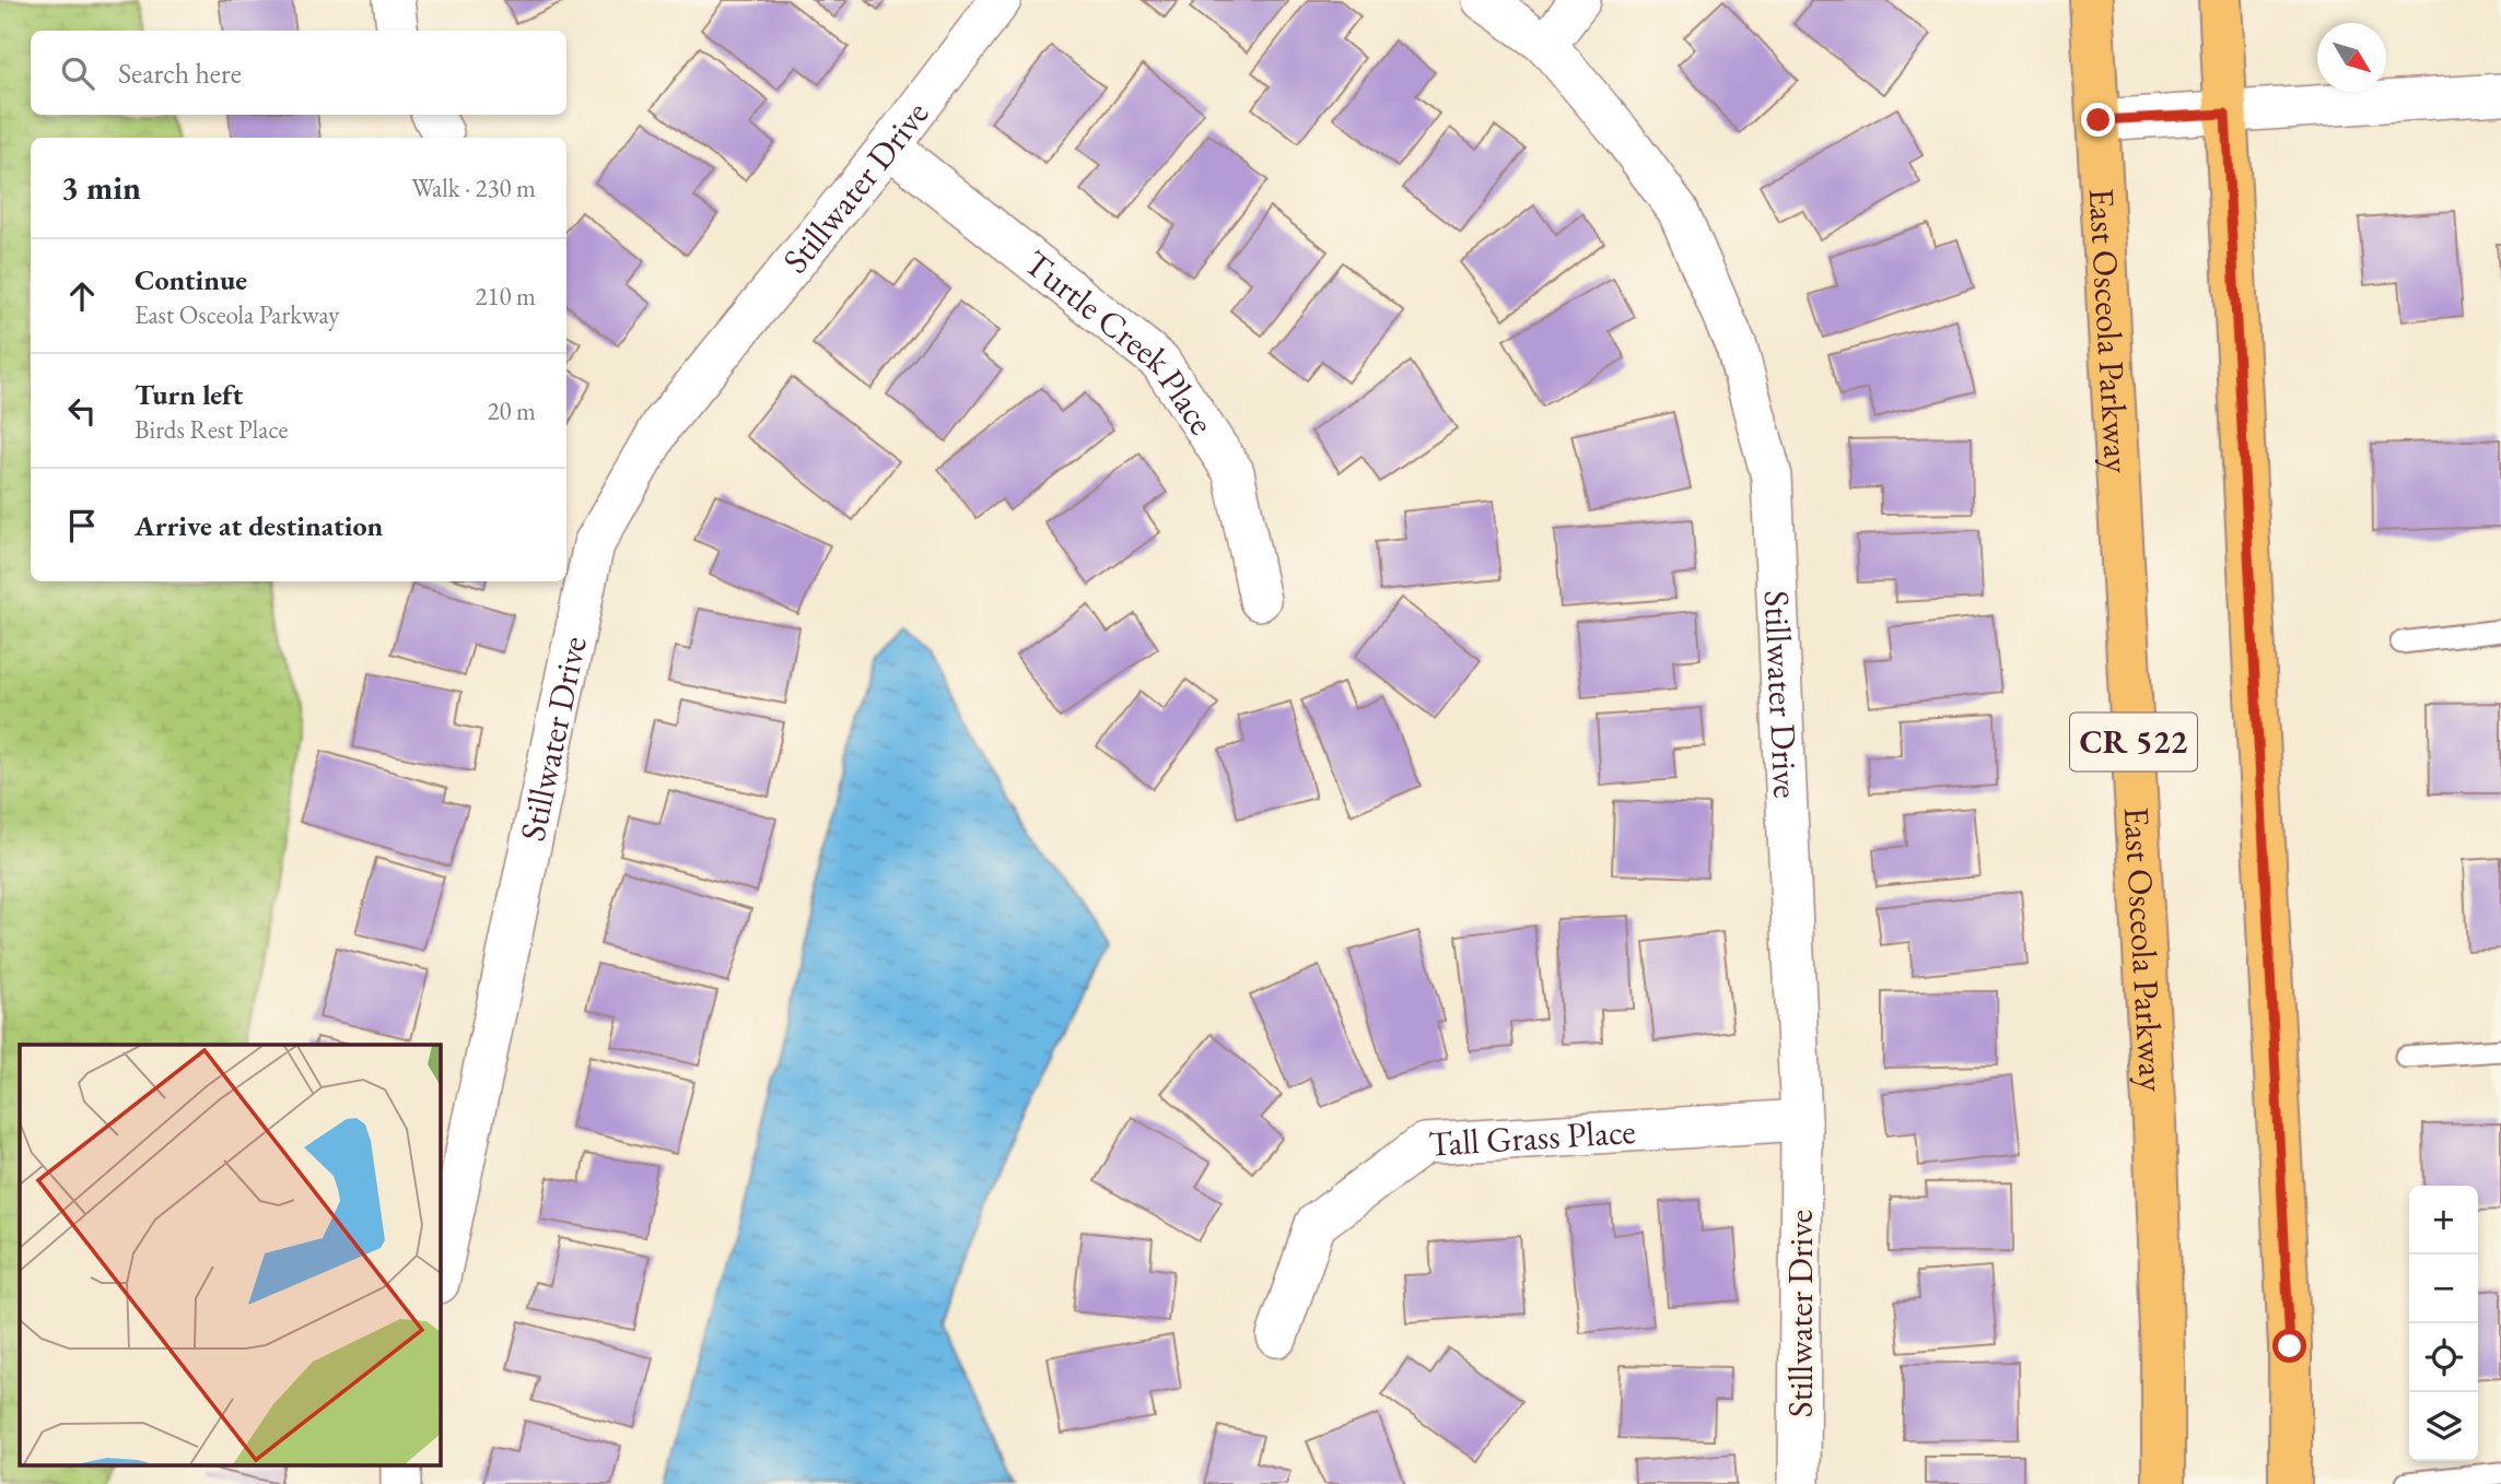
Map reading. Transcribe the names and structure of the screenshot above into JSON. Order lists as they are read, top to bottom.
{
  "streets": {
    "main road": ["East Osceola Parkway", "CR 522"],
    "street": ["Stillwater Drive", "Turtle Creek Place", "Tall Grass Place"]
  },
  "crossings": [
    ["Stillwater Drive", "Turtle Creek Place"],
    ["Stillwater Drive", "Tall Grass Place"]
  ],
  "north": "bottom right",
  "page": {
    "search": "Search here",
    "heading": ["3 min", "Walk · 230 m"],
    "list": [
      ["Continue", "East Osceola Parkway", "210 m"],
      ["Turn left", "Birds Rest Place", "20 m"],
      "Arrive at destination"
    ],
    "map_buttons": ["+", "−"]
  }
}
